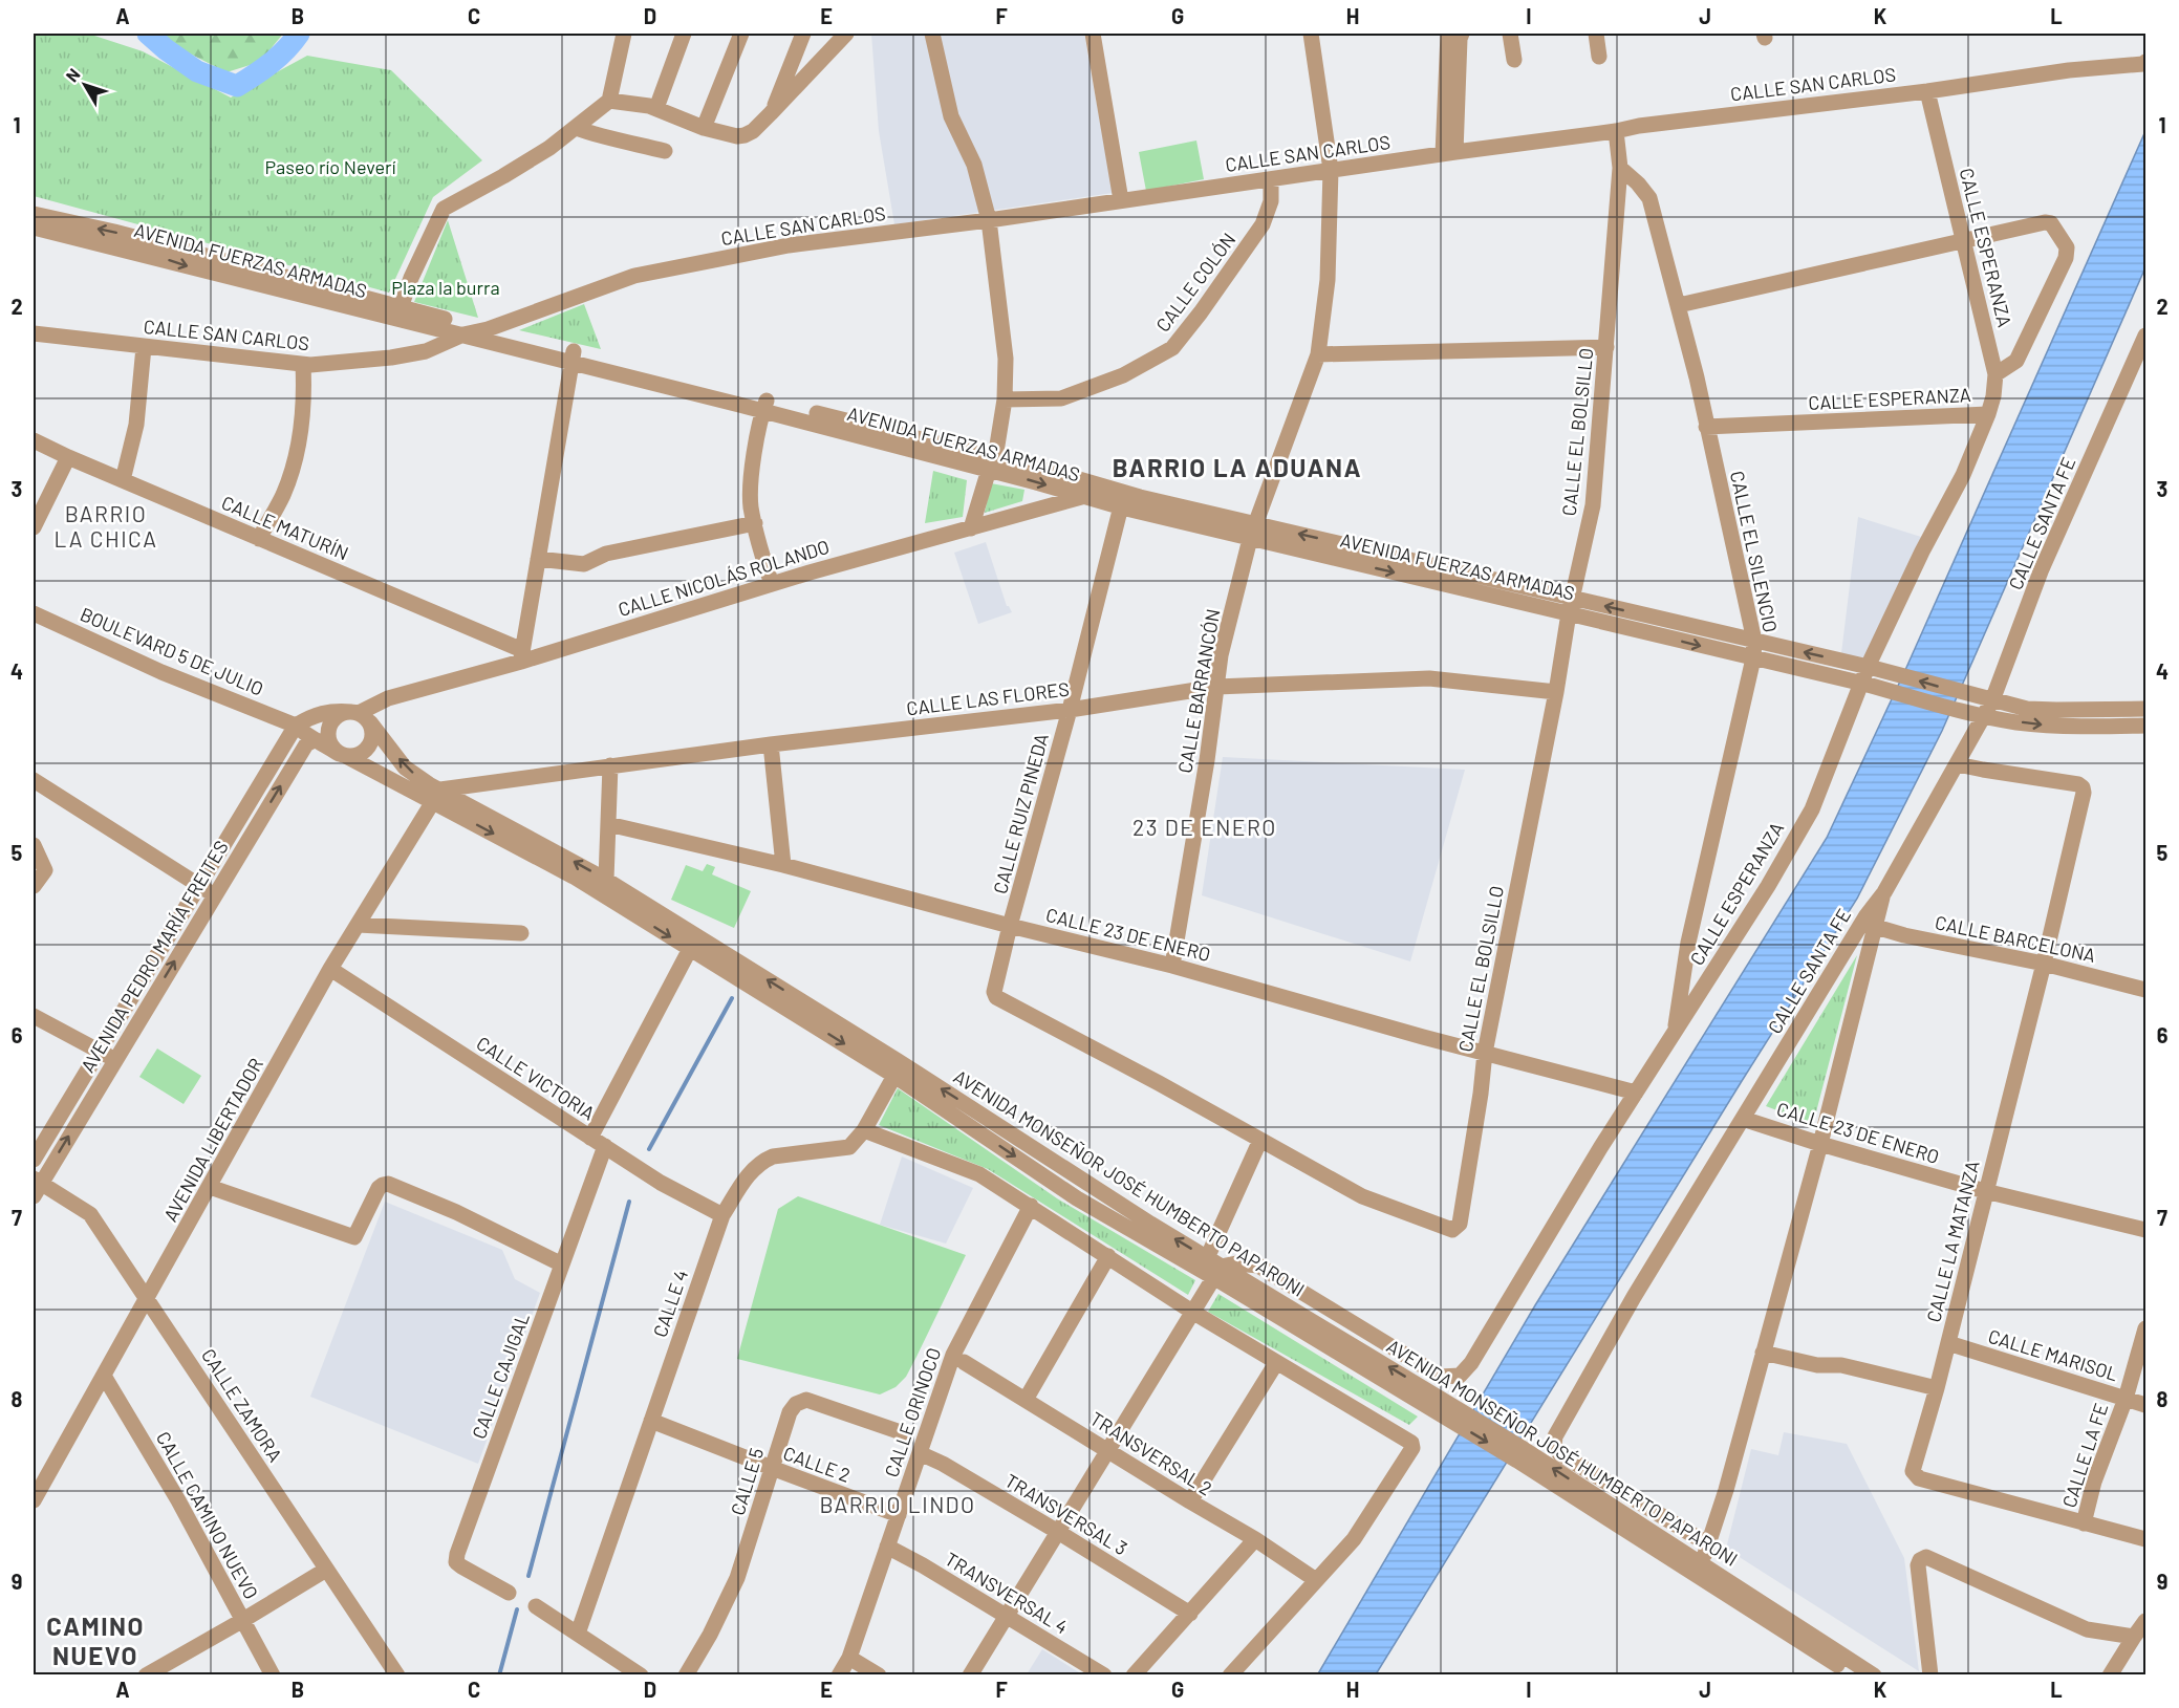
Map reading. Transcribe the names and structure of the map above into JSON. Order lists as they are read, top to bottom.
{
  "streets": {
    "street": [
      "CALLE SAN CARLOS",
      "CALLE ESPERANZA",
      "AVENIDA FUERZAS ARMADAS",
      "CALLE COLÓN",
      "CALLE EL BOLSILLO",
      "CALLE SANTA FE",
      "CALLE MATURÍN",
      "CALLE EL SILENCIO",
      "CALLE NICOLÁS ROLANDO",
      "BOULEVARD 5 DE JULIO",
      "CALLE BARRANCÓN",
      "CALLE LAS FLORES",
      "CALLE RUIZ PINEDA",
      "CALLE 23 DE ENERO",
      "CALLE BARCELONA",
      "AVENIDA PEDRO MARÍA FREITES",
      "CALLE VICTORIA",
      "AVENIDA LIBERTADOR",
      "AVENIDA MONSEÑOR JOSÉ HUMBERTO PAPARONI",
      "CALLE LA MATANZA",
      "CALLE 4",
      "CALLE MARISOL",
      "CALLE CAJIGAL",
      "CALLE ZAMORA",
      "CALLE ORINOCO",
      "TRANSVERSAL 2",
      "CALLE LA FE",
      "CALLE 2",
      "CALLE 5",
      "TRANSVERSAL 3",
      "CALLE CAMINO NUEVO",
      "TRANSVERSAL 4"
    ]
  },
  "crossings": [
    ["CALLE SAN CARLOS", "CALLE ESPERANZA"],
    ["CALLE SAN CARLOS", "AVENIDA FUERZAS ARMADAS"],
    ["CALLE SAN CARLOS", "CALLE COLÓN"],
    ["CALLE SAN CARLOS", "CALLE EL BOLSILLO"],
    ["CALLE SAN CARLOS", "CALLE BARRANCÓN"],
    ["CALLE ESPERANZA", "AVENIDA FUERZAS ARMADAS"],
    ["CALLE ESPERANZA", "CALLE EL SILENCIO"],
    ["CALLE ESPERANZA", "CALLE 23 DE ENERO"],
    ["CALLE ESPERANZA", "AVENIDA MONSEÑOR JOSÉ HUMBERTO PAPARONI"],
    ["AVENIDA FUERZAS ARMADAS", "CALLE EL BOLSILLO"],
    ["AVENIDA FUERZAS ARMADAS", "CALLE SANTA FE"],
    ["AVENIDA FUERZAS ARMADAS", "CALLE EL SILENCIO"],
    ["AVENIDA FUERZAS ARMADAS", "CALLE NICOLÁS ROLANDO"],
    ["AVENIDA FUERZAS ARMADAS", "CALLE BARRANCÓN"],
    ["AVENIDA FUERZAS ARMADAS", "CALLE RUIZ PINEDA"],
    ["CALLE EL BOLSILLO", "CALLE EL SILENCIO"],
    ["CALLE EL BOLSILLO", "CALLE LAS FLORES"],
    ["CALLE EL BOLSILLO", "CALLE RUIZ PINEDA"],
    ["CALLE EL BOLSILLO", "CALLE 23 DE ENERO"],
    ["CALLE SANTA FE", "CALLE 23 DE ENERO"],
    ["CALLE SANTA FE", "CALLE LA MATANZA"],
    ["CALLE MATURÍN", "CALLE NICOLÁS ROLANDO"],
    ["CALLE NICOLÁS ROLANDO", "AVENIDA MONSEÑOR JOSÉ HUMBERTO PAPARONI"],
    ["BOULEVARD 5 DE JULIO", "AVENIDA PEDRO MARÍA FREITES"],
    ["BOULEVARD 5 DE JULIO", "AVENIDA MONSEÑOR JOSÉ HUMBERTO PAPARONI"],
    ["CALLE BARRANCÓN", "CALLE LAS FLORES"],
    ["CALLE BARRANCÓN", "CALLE 23 DE ENERO"],
    ["CALLE LAS FLORES", "CALLE RUIZ PINEDA"],
    ["CALLE LAS FLORES", "AVENIDA LIBERTADOR"],
    ["CALLE LAS FLORES", "AVENIDA MONSEÑOR JOSÉ HUMBERTO PAPARONI"],
    ["CALLE RUIZ PINEDA", "CALLE 23 DE ENERO"],
    ["CALLE 23 DE ENERO", "CALLE LA MATANZA"],
    ["CALLE BARCELONA", "CALLE LA MATANZA"],
    ["AVENIDA PEDRO MARÍA FREITES", "AVENIDA MONSEÑOR JOSÉ HUMBERTO PAPARONI"],
    ["AVENIDA PEDRO MARÍA FREITES", "CALLE ZAMORA"],
    ["CALLE VICTORIA", "AVENIDA LIBERTADOR"],
    ["CALLE VICTORIA", "CALLE 4"],
    ["CALLE VICTORIA", "CALLE CAJIGAL"],
    ["AVENIDA LIBERTADOR", "AVENIDA MONSEÑOR JOSÉ HUMBERTO PAPARONI"],
    ["AVENIDA LIBERTADOR", "CALLE ZAMORA"],
    ["AVENIDA LIBERTADOR", "CALLE CAMINO NUEVO"],
    ["AVENIDA MONSEÑOR JOSÉ HUMBERTO PAPARONI", "CALLE 4"],
    ["CALLE LA MATANZA", "CALLE MARISOL"],
    ["CALLE LA MATANZA", "CALLE LA FE"],
    ["CALLE 4", "CALLE 2"],
    ["CALLE MARISOL", "CALLE LA FE"],
    ["CALLE ORINOCO", "CALLE 2"],
    ["CALLE ORINOCO", "TRANSVERSAL 3"],
    ["CALLE ORINOCO", "TRANSVERSAL 4"],
    ["CALLE 2", "CALLE 5"]
  ],
  "districts": [
    "BARRIO LA ADUANA",
    "BARRIO LA CHICA",
    "23 DE ENERO",
    "BARRIO LINDO",
    "CAMINO NUEVO"
  ],
  "parks": ["Paseo río Neverí", "Plaza la burra"],
  "north": "top left",
  "grid": {
    "columns": [
      "A",
      "B",
      "C",
      "D",
      "E",
      "F",
      "G",
      "H",
      "I",
      "J",
      "K",
      "L"
    ],
    "rows": [
      "1",
      "2",
      "3",
      "4",
      "5",
      "6",
      "7",
      "8",
      "9"
    ]
  }
}
